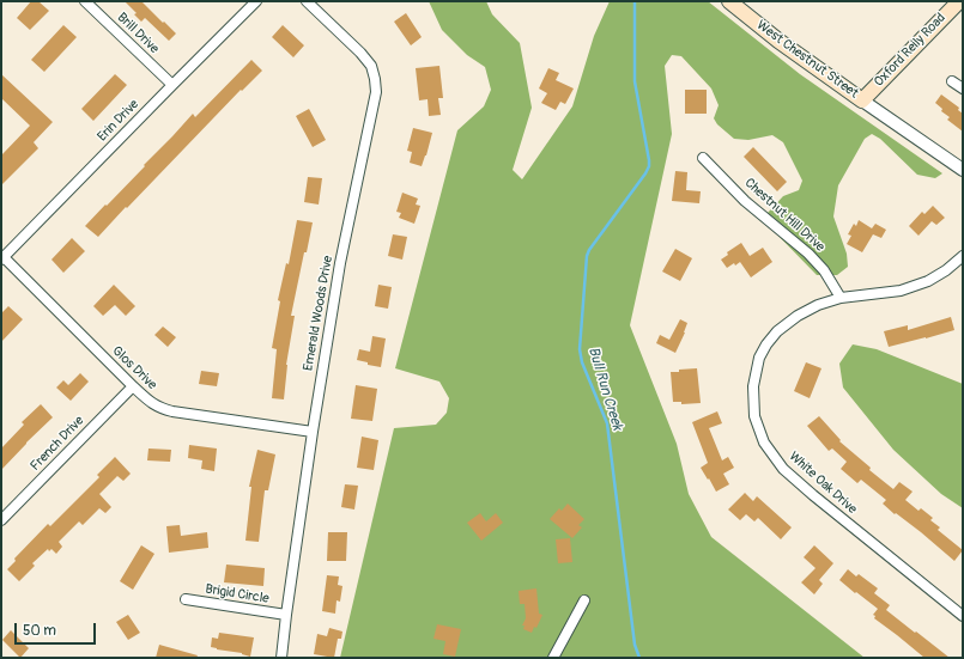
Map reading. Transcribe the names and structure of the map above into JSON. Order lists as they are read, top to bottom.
{
  "streets": {
    "main road": ["Oxford Reily Road", "West Chestnut Street"],
    "street": [
      "Brill Drive",
      "Erin Drive",
      "Chestnut Hill Drive",
      "Emerald Woods Drive",
      "Glos Drive",
      "French Drive",
      "White Oak Drive",
      "Brigid Circle"
    ]
  },
  "crossings": [
    ["Brill Drive", "Erin Drive"],
    ["Oxford Reily Road", "West Chestnut Street"],
    ["Erin Drive", "Glos Drive"],
    ["Chestnut Hill Drive", "White Oak Drive"],
    ["Emerald Woods Drive", "Glos Drive"],
    ["Emerald Woods Drive", "Brigid Circle"],
    ["Glos Drive", "French Drive"]
  ],
  "water": ["Bull Run Creek"],
  "scale_bar": "50 m"
}
